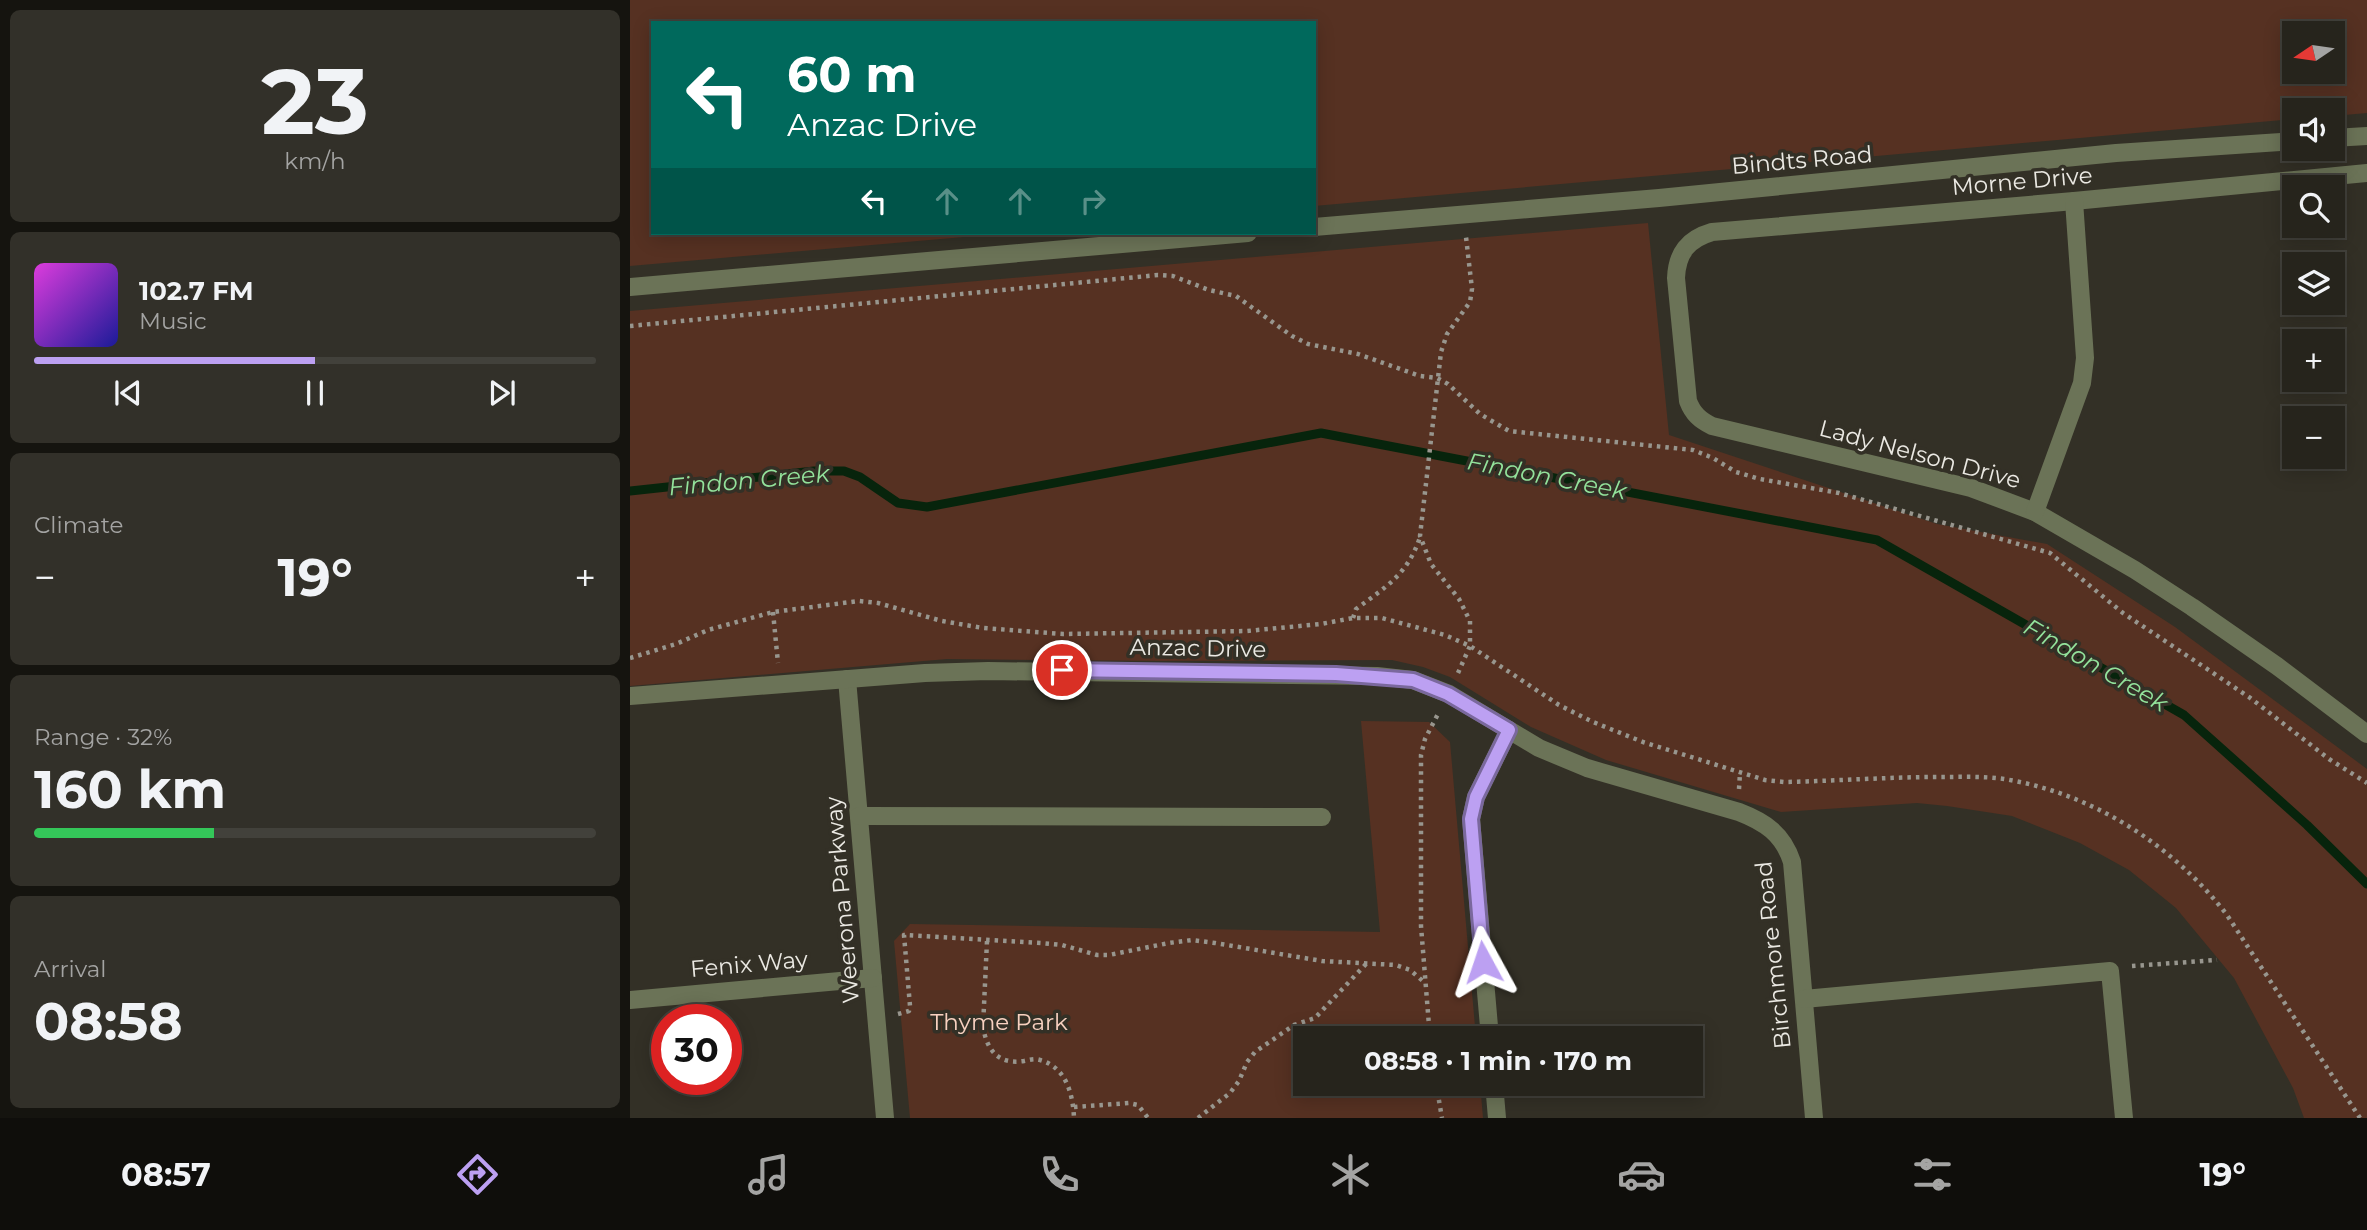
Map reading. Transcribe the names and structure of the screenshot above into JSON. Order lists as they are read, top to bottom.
{
  "streets": {
    "street": [
      "Bindts Road",
      "Morne Drive",
      "Lady Nelson Drive",
      "Anzac Drive",
      "Weerona Parkway",
      "Birchmore Road",
      "Fenix Way"
    ]
  },
  "crossings": [
    ["Morne Drive", "Lady Nelson Drive"],
    ["Anzac Drive", "Weerona Parkway"],
    ["Anzac Drive", "Birchmore Road"],
    ["Weerona Parkway", "Fenix Way"]
  ],
  "water": ["Findon Creek"],
  "parks": ["Thyme Park"],
  "north": "left",
  "page": {
    "tile": [
      ["23", "km/h"],
      "Climate",
      ["Range · 32%", "160 km"],
      ["Arrival", "08:58"]
    ],
    "map_buttons": ["+", "−"],
    "turn": ["60 m", "Anzac Drive"],
    "song": ["102.7 FM", "Music"],
    "heat": ["−", "19°", "+"],
    "limit": "30",
    "trip": "08:58 · 1 min · 170 m",
    "tabs": ["08:57", "19°"]
  }
}
